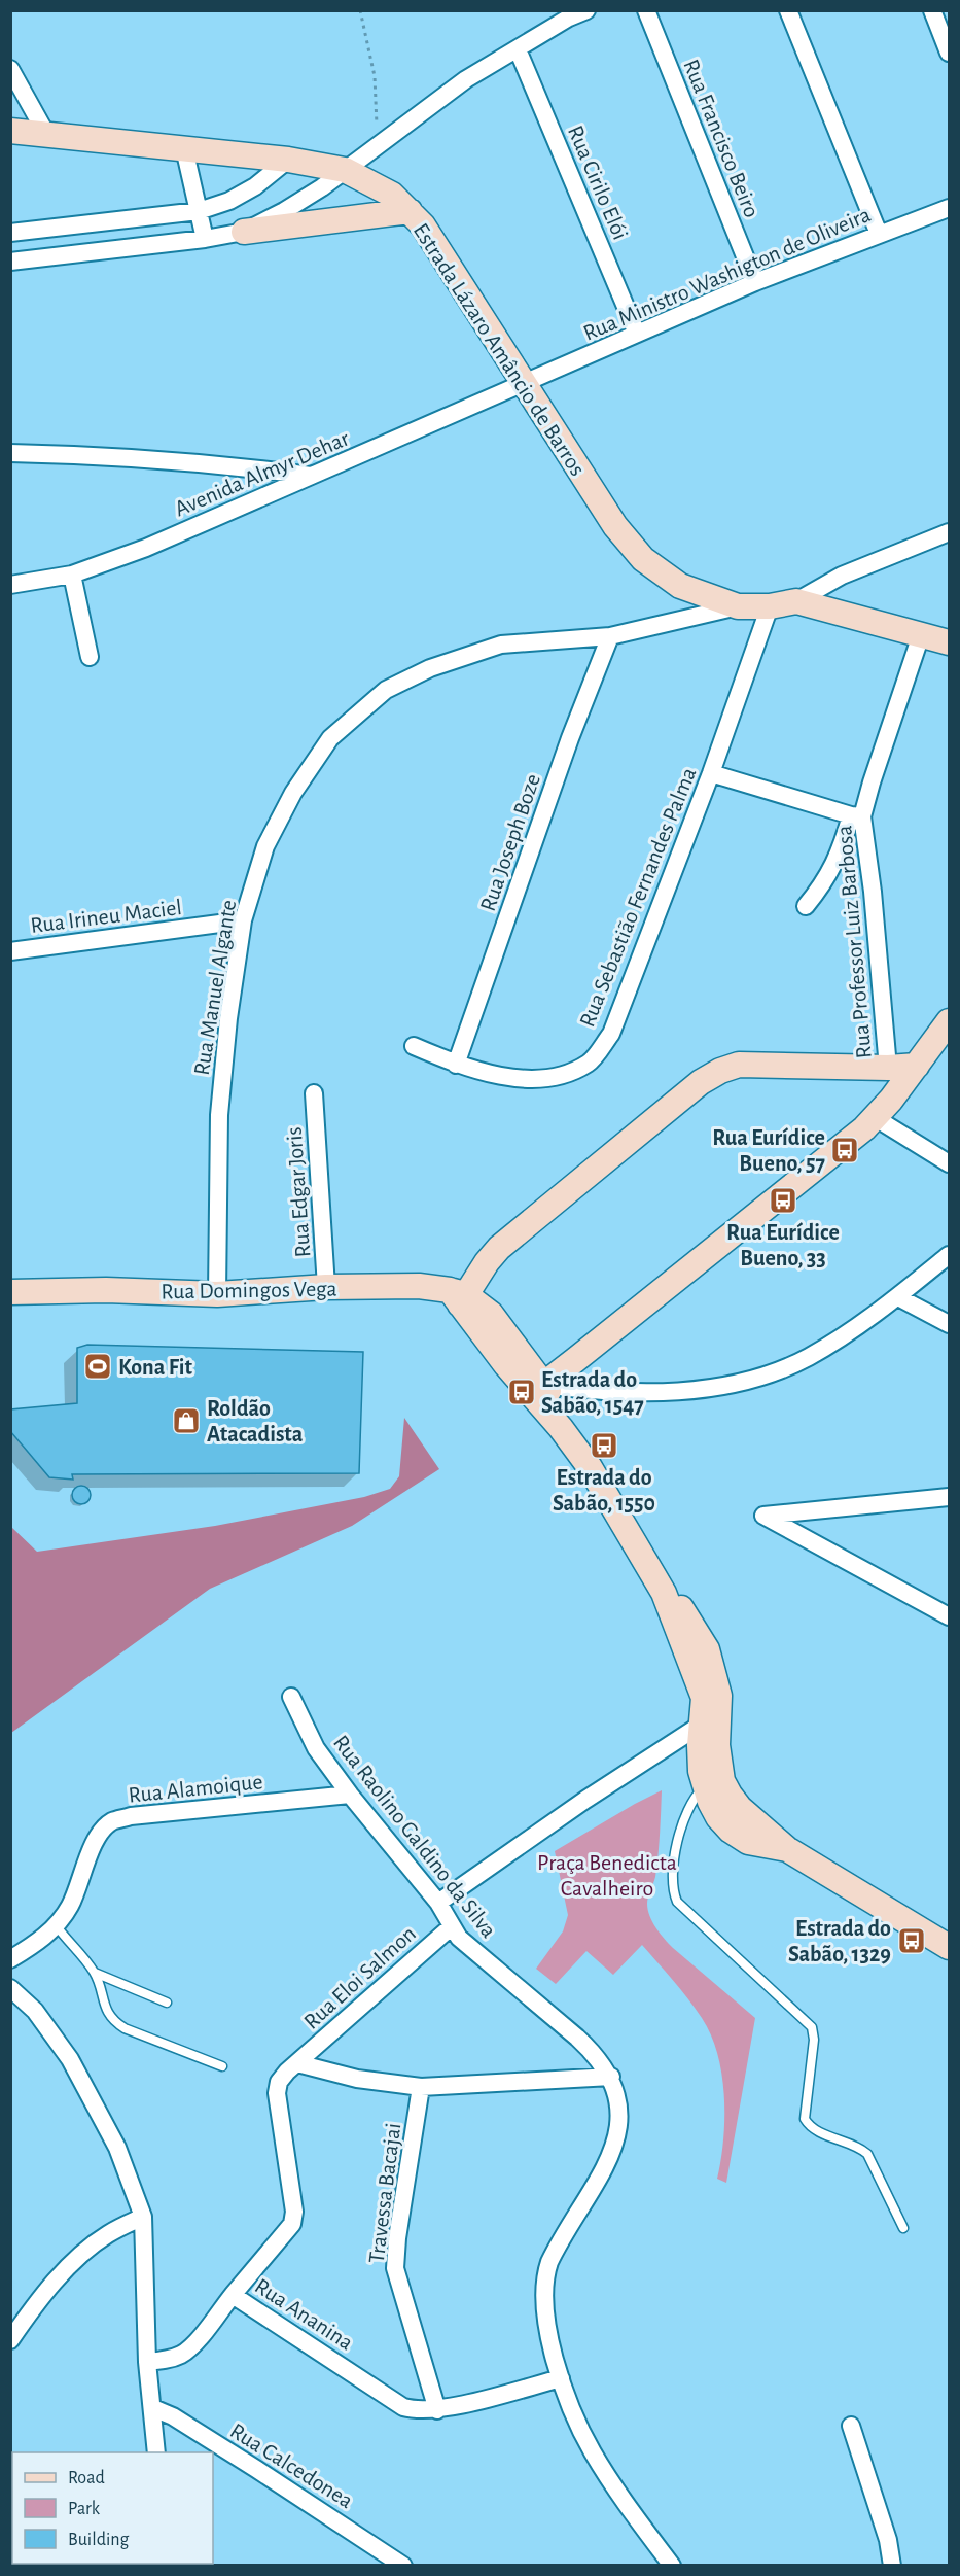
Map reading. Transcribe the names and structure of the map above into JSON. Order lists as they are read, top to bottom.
{
  "streets": {
    "street": [
      "Rua Francisco Beiro",
      "Rua Cirilo Elói",
      "Rua Ministro Washigton de Oliveira",
      "Estrada Lázaro Amâncio de Barros",
      "Avenida Almyr Dehar",
      "Rua Joseph Boze",
      "Rua Sebastião Fernandes Palma",
      "Rua Irineu Maciel",
      "Rua Professor Luiz Barbosa",
      "Rua Manuel Algante",
      "Rua Edgar Joris",
      "Rua Domingos Vega",
      "Rua Alamoique",
      "Rua Raolino Galdino da Silva",
      "Rua Eloi Salmon",
      "Travessa Bacajai",
      "Rua Ananina",
      "Rua Calcedonea"
    ]
  },
  "crossings": [
    ["Rua Francisco Beiro", "Rua Ministro Washigton de Oliveira"],
    ["Rua Cirilo Elói", "Rua Ministro Washigton de Oliveira"],
    ["Rua Ministro Washigton de Oliveira", "Estrada Lázaro Amâncio de Barros"],
    ["Rua Ministro Washigton de Oliveira", "Avenida Almyr Dehar"],
    ["Estrada Lázaro Amâncio de Barros", "Avenida Almyr Dehar"],
    ["Estrada Lázaro Amâncio de Barros", "Rua Sebastião Fernandes Palma"],
    ["Estrada Lázaro Amâncio de Barros", "Rua Professor Luiz Barbosa"],
    ["Estrada Lázaro Amâncio de Barros", "Rua Manuel Algante"],
    ["Rua Joseph Boze", "Rua Sebastião Fernandes Palma"],
    ["Rua Joseph Boze", "Rua Manuel Algante"],
    ["Rua Irineu Maciel", "Rua Manuel Algante"],
    ["Rua Manuel Algante", "Rua Domingos Vega"],
    ["Rua Edgar Joris", "Rua Domingos Vega"],
    ["Rua Alamoique", "Rua Raolino Galdino da Silva"],
    ["Rua Raolino Galdino da Silva", "Rua Eloi Salmon"],
    ["Rua Raolino Galdino da Silva", "Rua Ananina"],
    ["Rua Eloi Salmon", "Rua Ananina"],
    ["Travessa Bacajai", "Rua Ananina"]
  ],
  "parks": ["Praça Benedicta Cavalheiro"],
  "places": {
    "bus stop": [
      "Rua Eurídice Bueno, 57",
      "Rua Eurídice Bueno, 33",
      "Estrada do Sabão, 1547",
      "Estrada do Sabão, 1550",
      "Estrada do Sabão, 1329"
    ],
    "sports": ["Kona Fit"],
    "shop": ["Roldão Atacadista"]
  },
  "legend": ["Road", "Park", "Building"]
}
